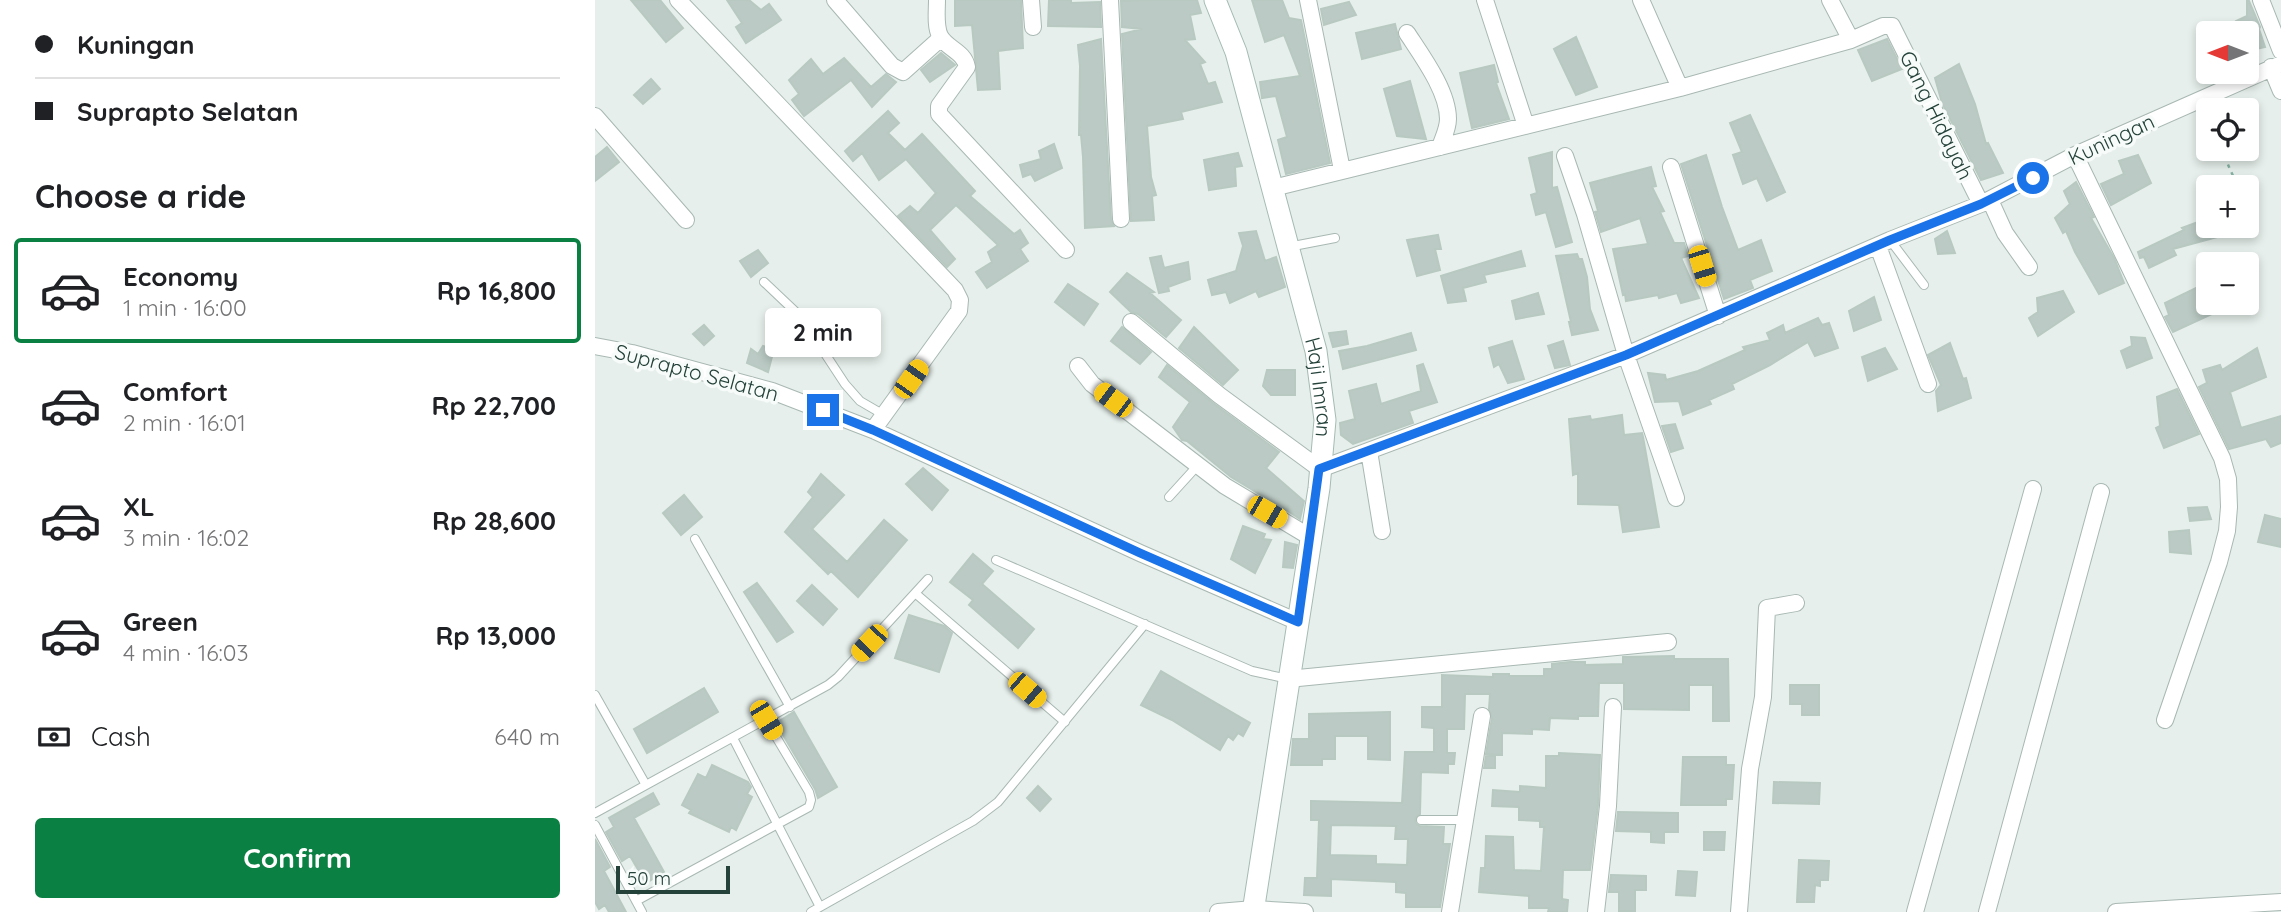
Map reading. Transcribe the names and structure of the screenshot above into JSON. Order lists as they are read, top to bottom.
{
  "streets": {
    "street": [
      "Gang Hidayah",
      "Kuningan",
      "Suprapto Selatan",
      "Haji Imran"
    ]
  },
  "crossings": [
    ["Gang Hidayah", "Kuningan"],
    ["Kuningan", "Haji Imran"],
    ["Suprapto Selatan", "Haji Imran"]
  ],
  "scale_bar": "50 m",
  "north": "left",
  "page": {
    "banner": ["Kuningan", "Suprapto Selatan"],
    "map_buttons": ["+", "−"],
    "heading": "Choose a ride",
    "list": [
      {
        "name": "Economy",
        "note": "1 min · 16:00",
        "value": "Rp 16,800"
      },
      {
        "name": "Comfort",
        "note": "2 min · 16:01",
        "value": "Rp 22,700"
      },
      {
        "name": "XL",
        "note": "3 min · 16:02",
        "value": "Rp 28,600"
      },
      {
        "name": "Green",
        "note": "4 min · 16:03",
        "value": "Rp 13,000"
      }
    ],
    "bubble": "2 min",
    "pay": ["Cash", "640 m"],
    "buttons": "Confirm",
    "scale": "50 m"
  }
}
